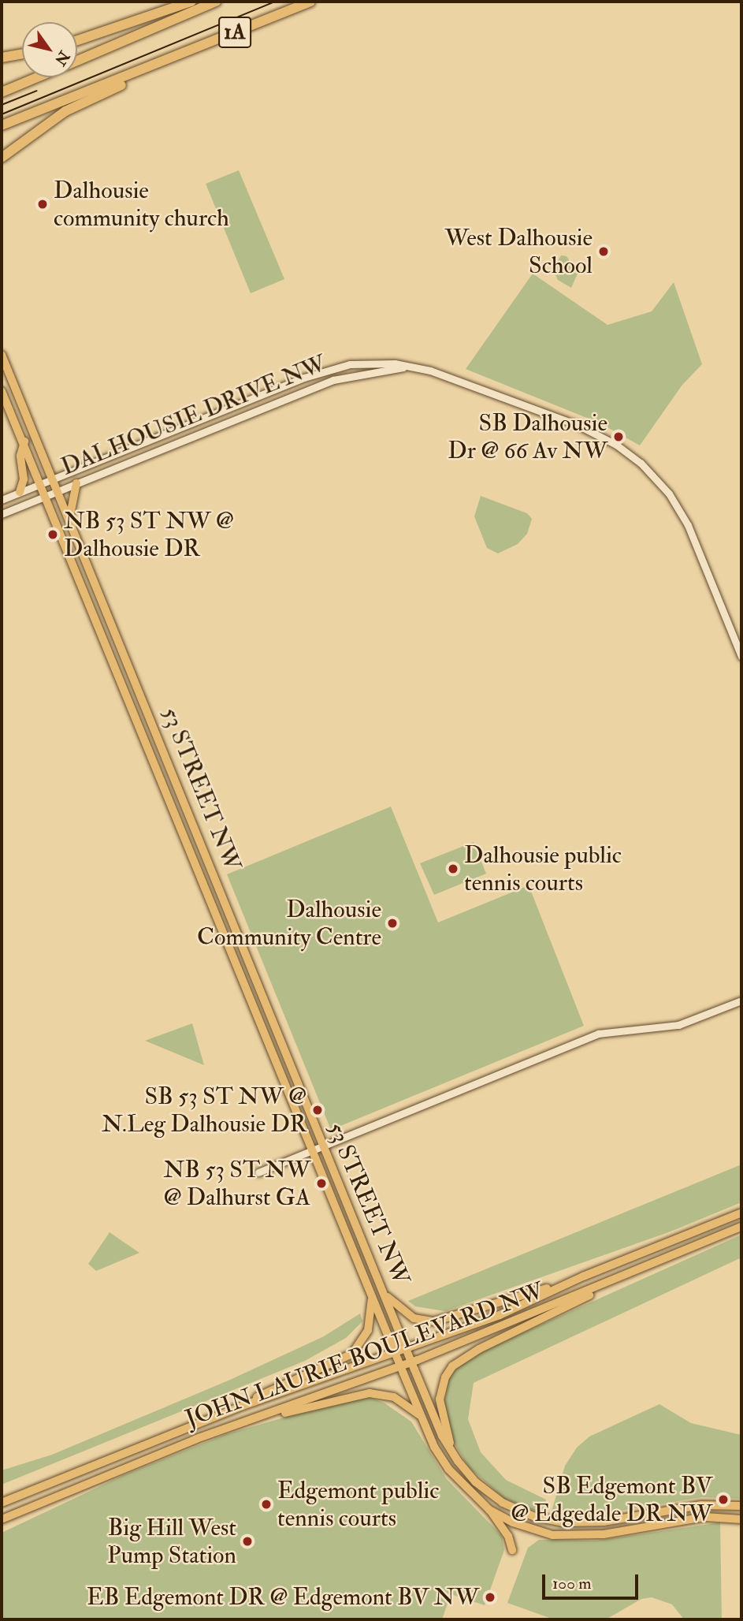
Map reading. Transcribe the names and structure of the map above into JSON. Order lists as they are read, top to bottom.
{
  "streets": {
    "highway": ["1A"],
    "main road": ["53 STREET NW", "JOHN LAURIE BOULEVARD NW"],
    "street": ["DALHOUSIE DRIVE NW"]
  },
  "crossings": [
    ["DALHOUSIE DRIVE NW", "53 STREET NW"],
    ["53 STREET NW", "JOHN LAURIE BOULEVARD NW"]
  ],
  "places": [
    "Dalhousie community church",
    "West Dalhousie School",
    "SB Dalhousie Dr @ 66 Av NW",
    "NB 53 ST NW @ Dalhousie DR",
    "Dalhousie public tennis courts",
    "Dalhousie Community Centre",
    "SB 53 ST NW @ N.Leg Dalhousie DR",
    "NB 53 ST NW @ Dalhurst GA",
    "SB Edgemont BV @ Edgedale DR NW",
    "Edgemont public tennis courts",
    "Big Hill West Pump Station",
    "EB Edgemont DR @ Edgemont BV NW"
  ],
  "scale_bar": "100 m",
  "north": "bottom right"
}
